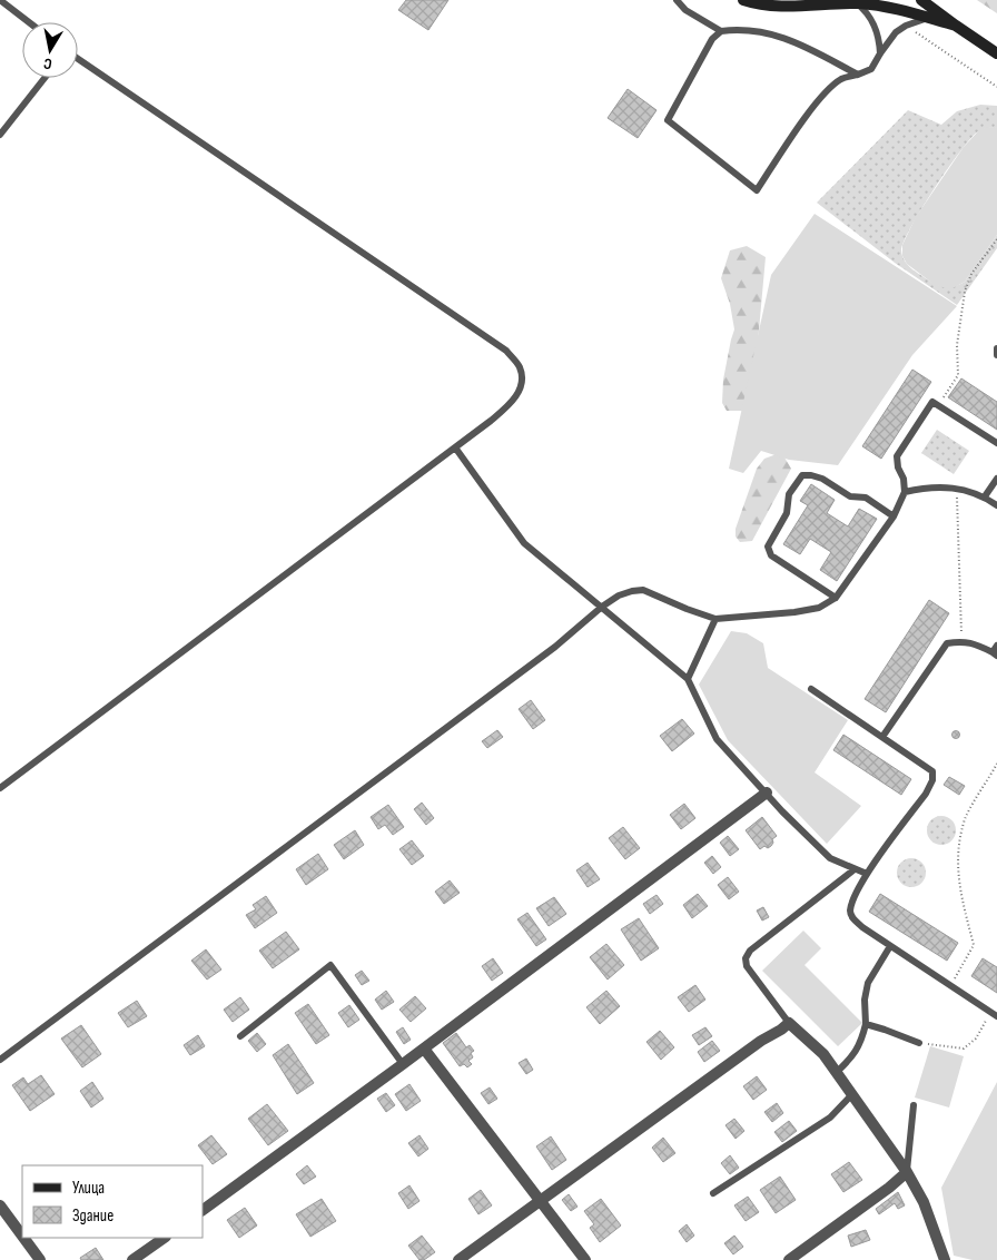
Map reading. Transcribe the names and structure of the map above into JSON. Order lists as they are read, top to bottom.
{
  "legend": ["Улица", "Здание"],
  "north": "bottom"
}
